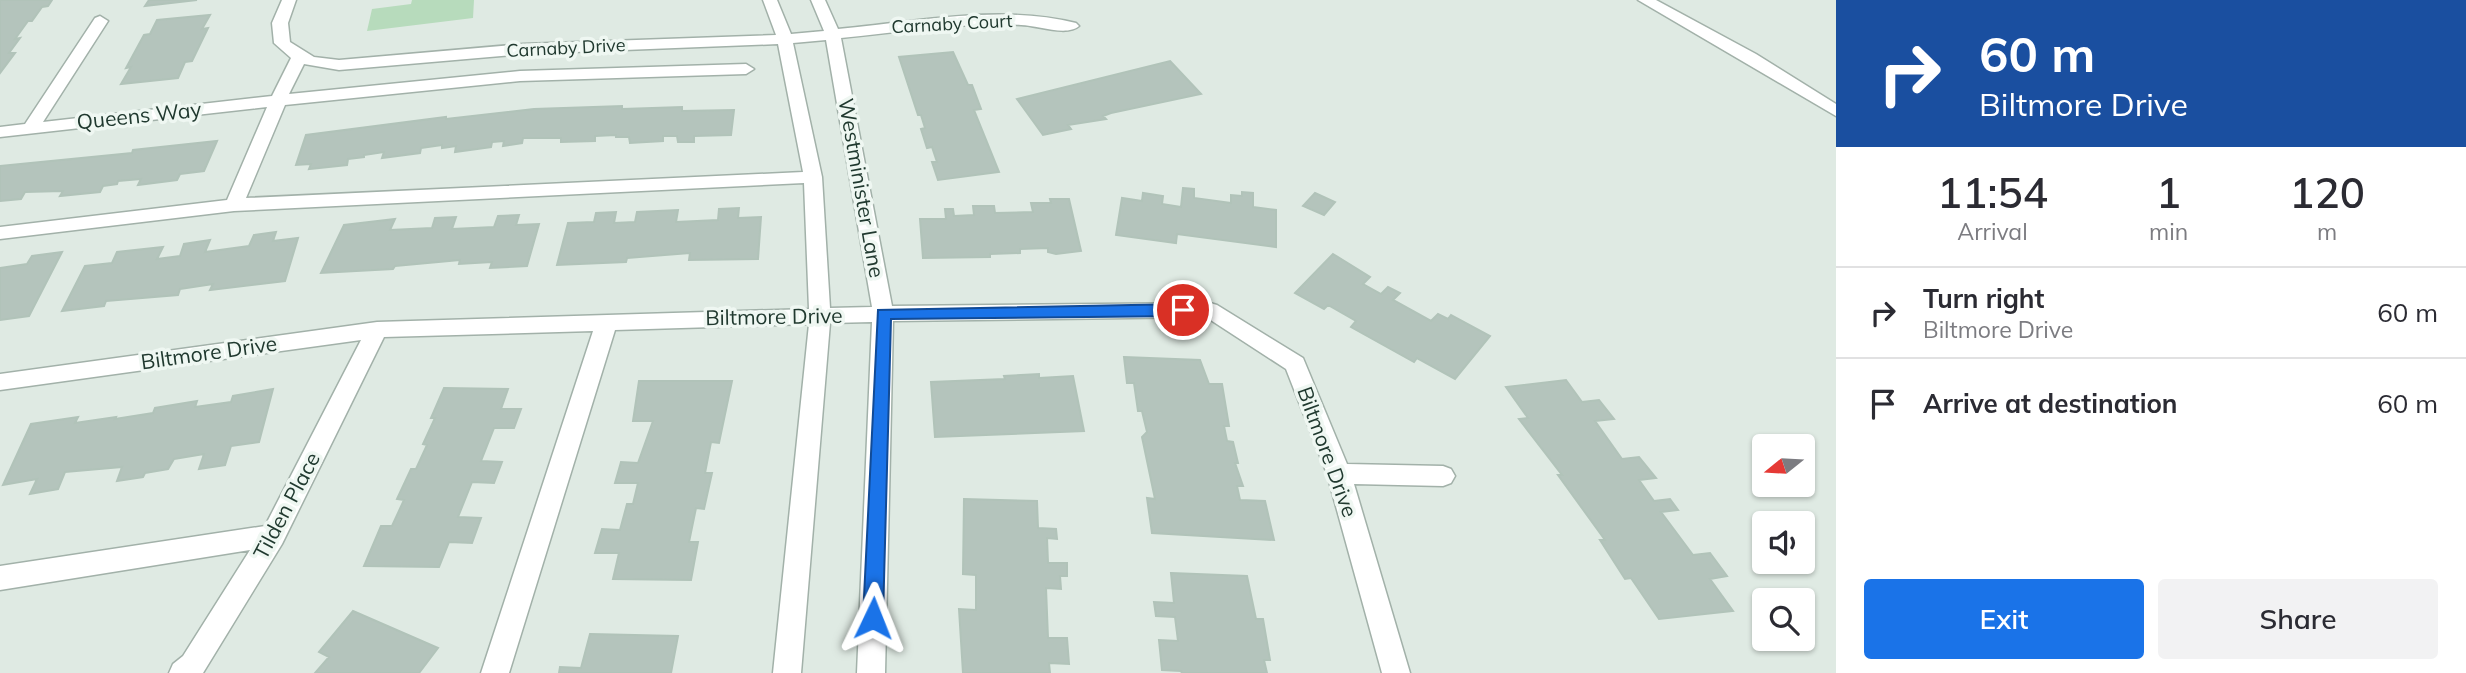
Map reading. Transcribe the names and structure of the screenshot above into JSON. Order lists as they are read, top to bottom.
{
  "streets": {
    "street": [
      "Carnaby Court",
      "Carnaby Drive",
      "Queens Way",
      "Westminister Lane",
      "Biltmore Drive",
      "Tilden Place"
    ]
  },
  "crossings": [
    ["Carnaby Court", "Carnaby Drive"],
    ["Carnaby Court", "Westminister Lane"],
    ["Carnaby Drive", "Westminister Lane"],
    ["Westminister Lane", "Biltmore Drive"],
    ["Biltmore Drive", "Tilden Place"]
  ],
  "north": "left",
  "page": {
    "turn": ["60 m", "Biltmore Drive"],
    "eta": [
      "11:54",
      "Arrival",
      "1",
      "min",
      "120",
      "m"
    ],
    "list": [
      {
        "name": "Turn right",
        "note": "Biltmore Drive",
        "value": "60 m"
      },
      {
        "name": "Arrive at destination",
        "value": "60 m"
      }
    ],
    "buttons": ["Exit", "Share"]
  }
}
